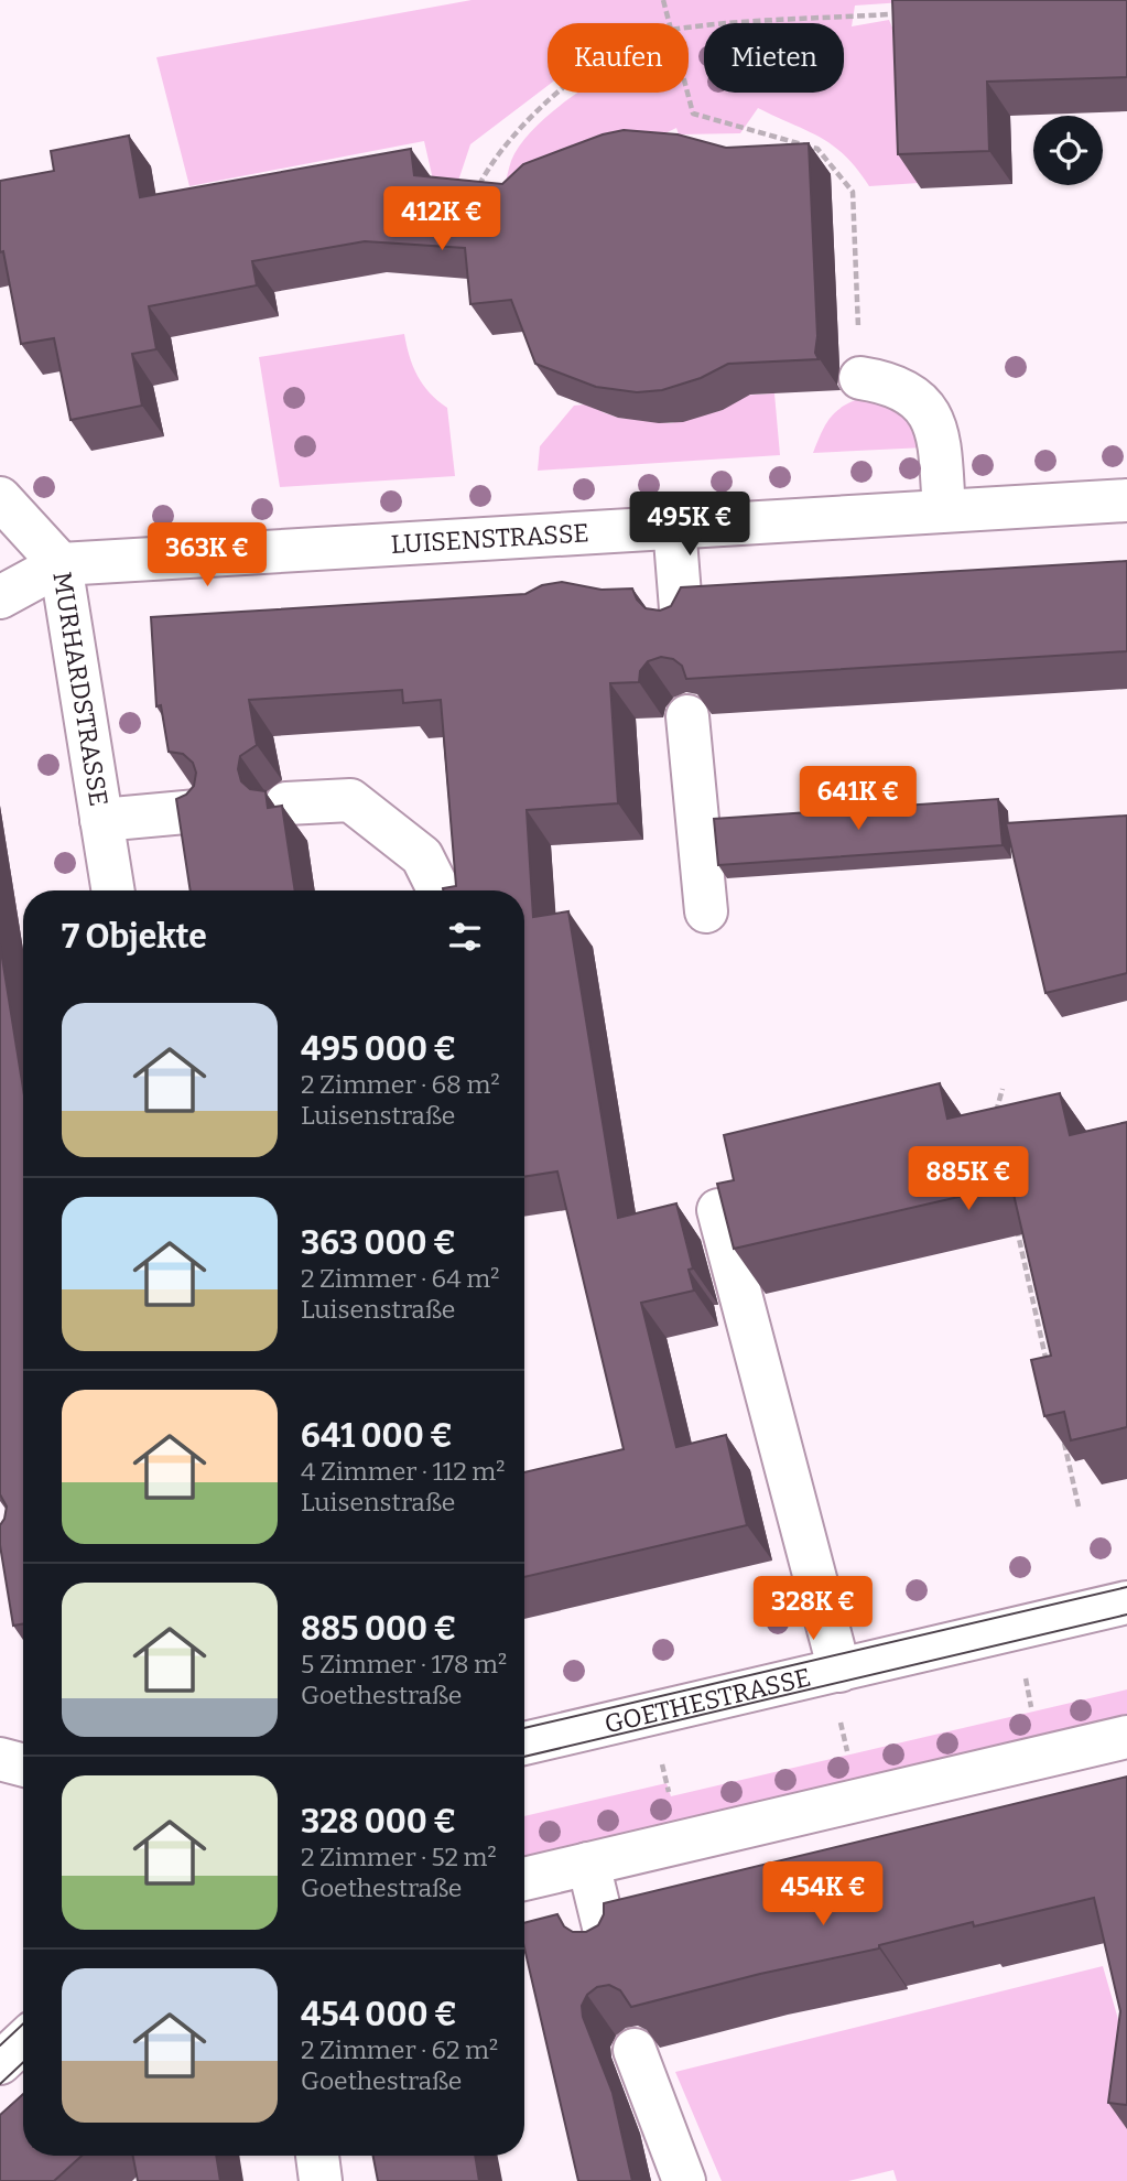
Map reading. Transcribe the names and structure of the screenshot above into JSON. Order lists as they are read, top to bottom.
{
  "streets": {
    "street": ["LUISENSTRASSE", "MURHARDSTRASSE", "GOETHESTRASSE"]
  },
  "crossings": [
    ["LUISENSTRASSE", "MURHARDSTRASSE"]
  ],
  "page": {
    "chip": ["Kaufen", "Mieten"],
    "price": [
      "412K €",
      "495K €",
      "363K €",
      "641K €",
      "885K €",
      "328K €",
      "454K €"
    ],
    "heading": "7 Objekte",
    "list": [
      {
        "name": "495 000 €",
        "note": "2 Zimmer · 68 m² · Luisenstraße"
      },
      {
        "name": "363 000 €",
        "note": "2 Zimmer · 64 m² · Luisenstraße"
      },
      {
        "name": "641 000 €",
        "note": "4 Zimmer · 112 m² · Luisenstraße"
      },
      {
        "name": "885 000 €",
        "note": "5 Zimmer · 178 m² · Goethestraße"
      },
      {
        "name": "328 000 €",
        "note": "2 Zimmer · 52 m² · Goethestraße"
      },
      {
        "name": "454 000 €",
        "note": "2 Zimmer · 62 m² · Goethestraße"
      }
    ]
  }
}
